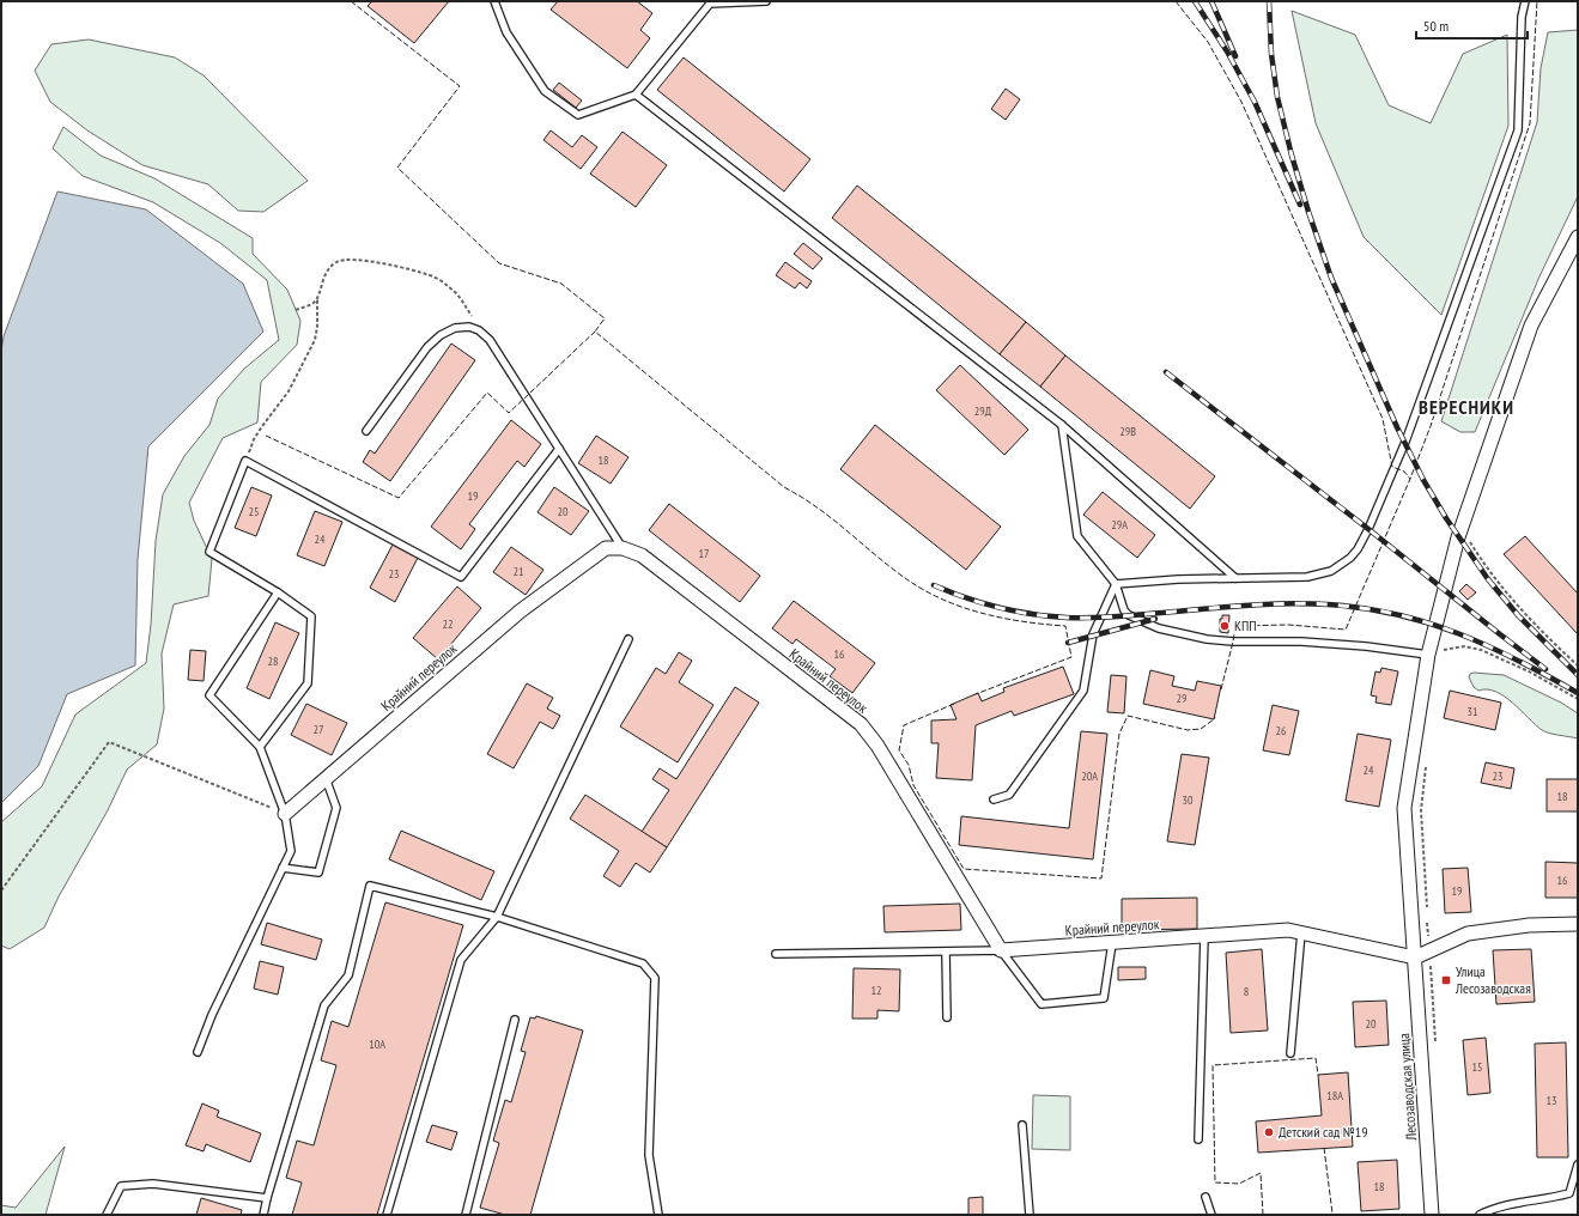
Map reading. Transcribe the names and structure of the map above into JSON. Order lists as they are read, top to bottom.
{
  "streets": {
    "street": ["Крайний переулок", "Лесозаводская улица"]
  },
  "crossings": [
    ["Крайний переулок", "Лесозаводская улица"]
  ],
  "districts": ["ВЕРЕСНИКИ"],
  "places": {
    "other": ["КПП", "Детский сад №19"],
    "transit": ["Улица Лесозаводская"]
  },
  "house_numbers": [
    "29Д",
    "29В",
    "18",
    "19",
    "25",
    "20",
    "29А",
    "24",
    "17",
    "21",
    "23",
    "22",
    "16",
    "28",
    "29",
    "31",
    "27",
    "26",
    "24",
    "20А",
    "23",
    "18",
    "30",
    "16",
    "19",
    "12",
    "8",
    "20",
    "10А",
    "15",
    "18А",
    "13",
    "18"
  ],
  "scale_bar": "50 m"
}
